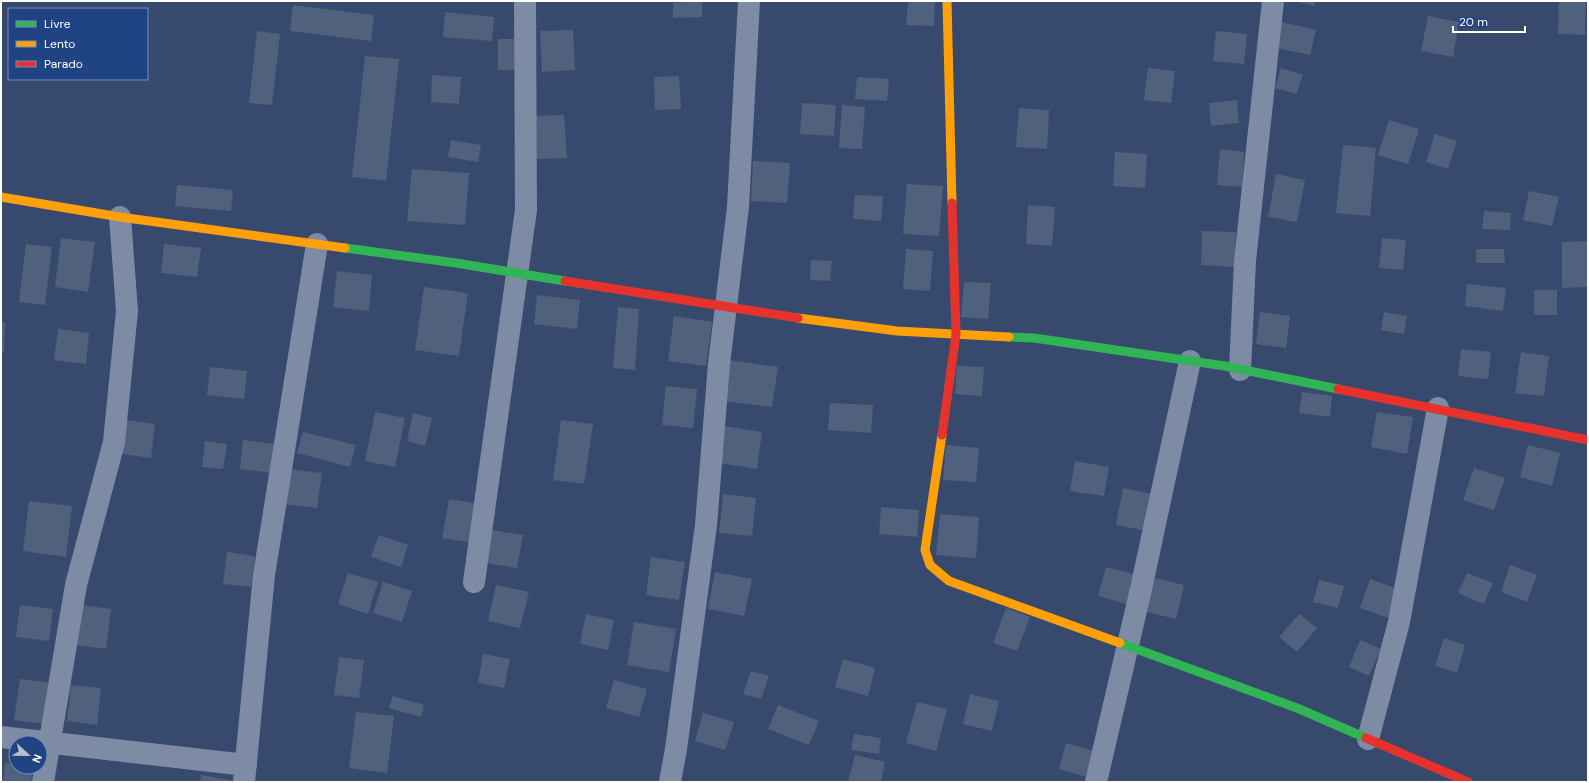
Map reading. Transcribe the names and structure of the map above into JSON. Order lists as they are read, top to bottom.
{
  "legend": ["Livre", "Lento", "Parado"],
  "scale_bar": "20 m",
  "north": "right"
}
